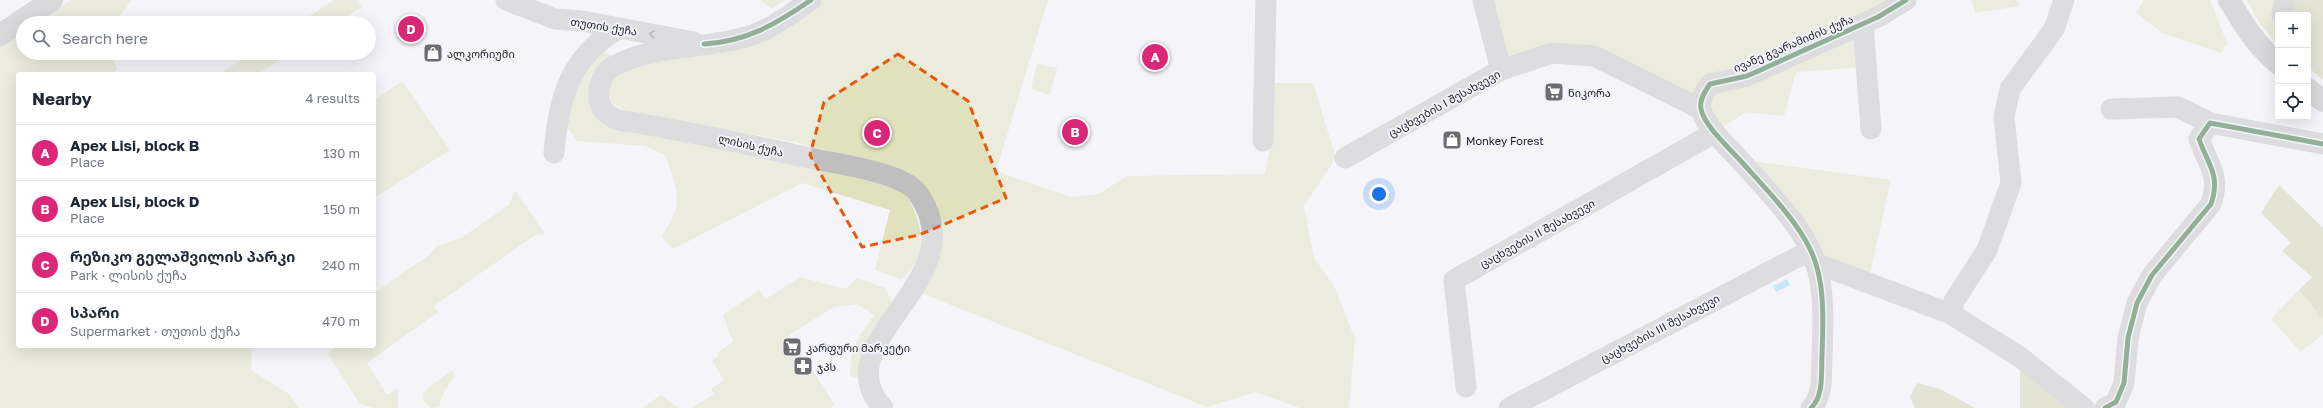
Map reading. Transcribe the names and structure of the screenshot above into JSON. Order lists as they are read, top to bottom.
{
  "streets": {
    "street": [
      "თუთის ქუჩა",
      "ივანე გვარამიძის ქუჩა",
      "ცაცხვების I შესახვევი",
      "ლისის ქუჩა",
      "ცაცხვების II შესახვევი",
      "ცაცხვების III შესახვევი"
    ]
  },
  "crossings": [
    ["თუთის ქუჩა", "ლისის ქუჩა"],
    ["ივანე გვარამიძის ქუჩა", "ცაცხვების I შესახვევი"]
  ],
  "one_way": ["თუთის ქუჩა"],
  "places": {
    "shop": ["ალკორიუმი", "Monkey Forest"],
    "supermarket": ["ნიკორა", "კარფური მარკეტი"],
    "pharmacy": ["ჯპს"]
  },
  "page": {
    "map_buttons": ["+", "−"],
    "pins": [
      "D",
      "A",
      "B",
      "C"
    ],
    "search": "Search here",
    "heading": ["Nearby", "4 results"],
    "list": [
      {
        "mark": "A",
        "name": "Apex Lisi, block B",
        "note": "Place",
        "value": "130 m"
      },
      {
        "mark": "B",
        "name": "Apex Lisi, block D",
        "note": "Place",
        "value": "150 m"
      },
      {
        "mark": "C",
        "name": "რეზიკო გელაშვილის პარკი",
        "note": "Park · ლისის ქუჩა",
        "value": "240 m"
      },
      {
        "mark": "D",
        "name": "სპარი",
        "note": "Supermarket · თუთის ქუჩა",
        "value": "470 m"
      }
    ]
  }
}
